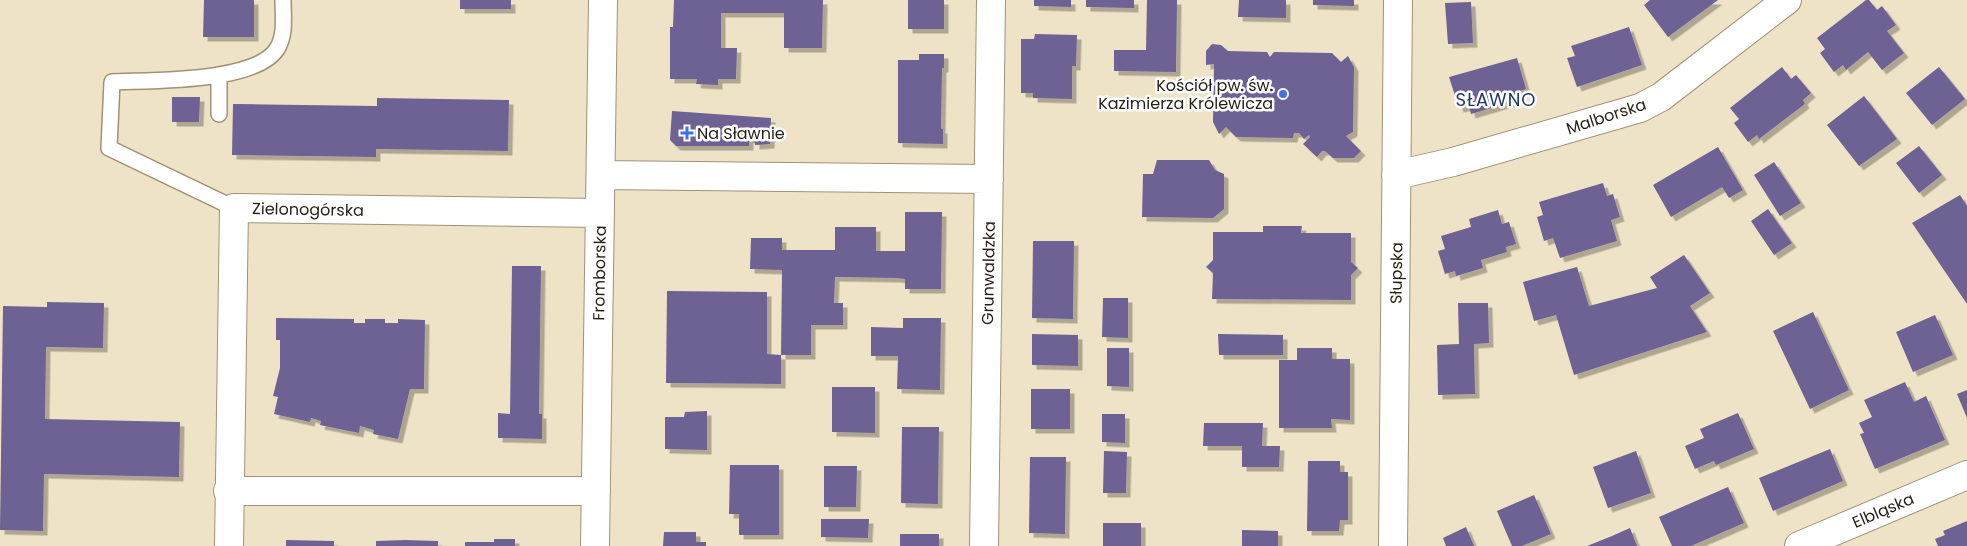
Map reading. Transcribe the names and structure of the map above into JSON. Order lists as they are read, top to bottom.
{
  "streets": {
    "street": [
      "Malborska",
      "Zielonogórska",
      "Fromborska",
      "Grunwaldzka",
      "Słupska",
      "Elbląska"
    ]
  },
  "crossings": [
    ["Malborska", "Słupska"],
    ["Zielonogórska", "Fromborska"]
  ],
  "districts": ["SŁAWNO"],
  "places": {
    "other": ["Kościół pw. św. Kazimierza Królewicza"],
    "health": ["Na Sławnie"]
  }
}
